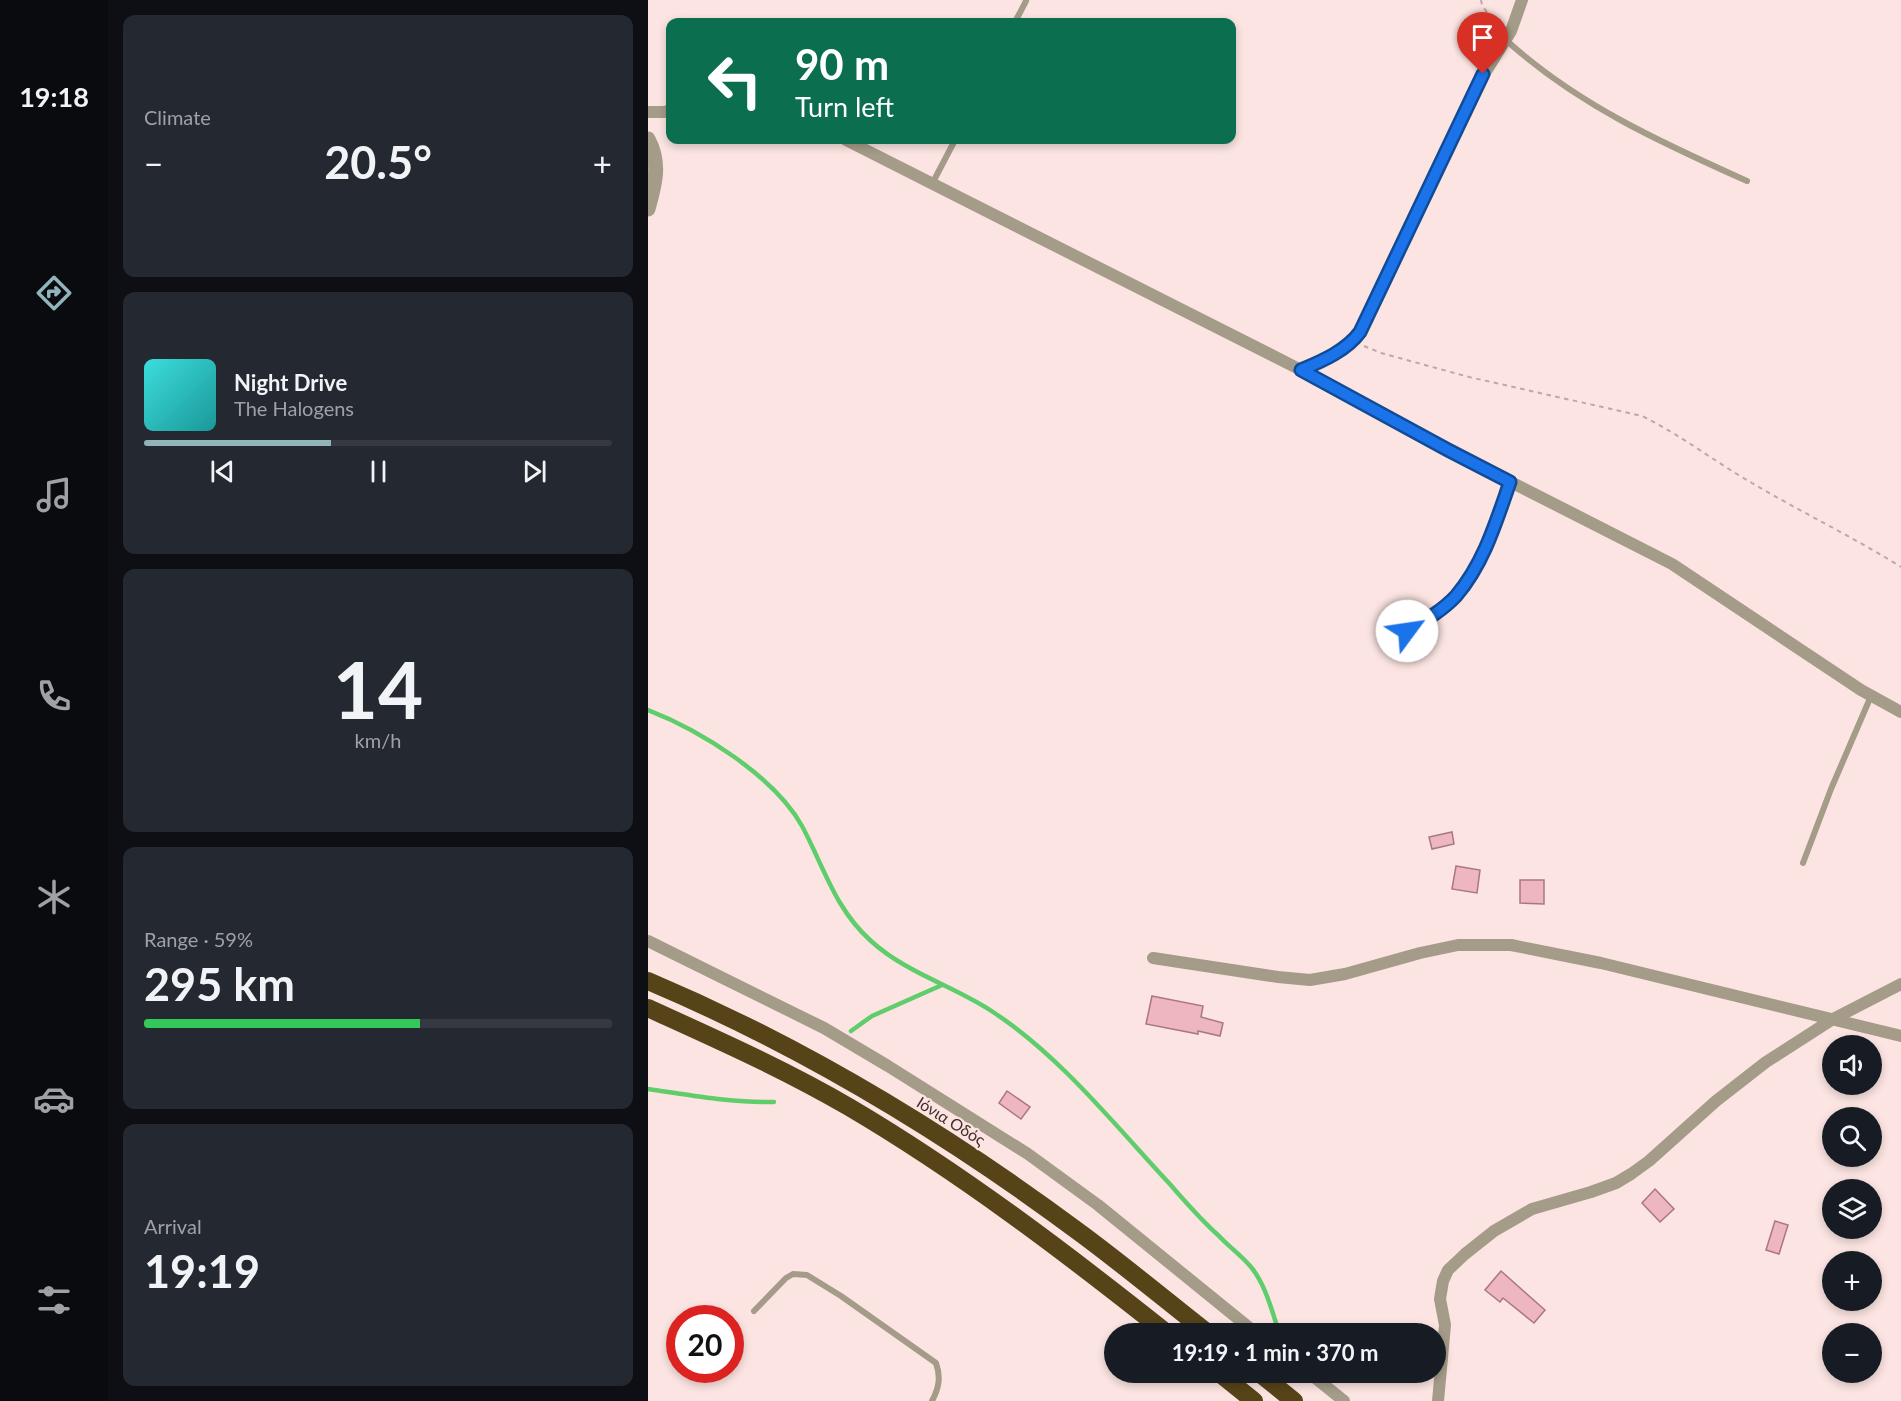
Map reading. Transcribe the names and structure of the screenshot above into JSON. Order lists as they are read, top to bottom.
{
  "streets": {
    "highway": ["Ιόνια Οδός"]
  },
  "page": {
    "tabs": "19:18",
    "tile": [
      "Climate",
      ["14", "km/h"],
      ["Range · 59%", "295 km"],
      ["Arrival", "19:19"]
    ],
    "turn": ["90 m", "Turn left"],
    "heat": ["−", "20.5°", "+"],
    "song": ["Night Drive", "The Halogens"],
    "map_buttons": ["+", "−"],
    "limit": "20",
    "trip": "19:19 · 1 min · 370 m"
  }
}
